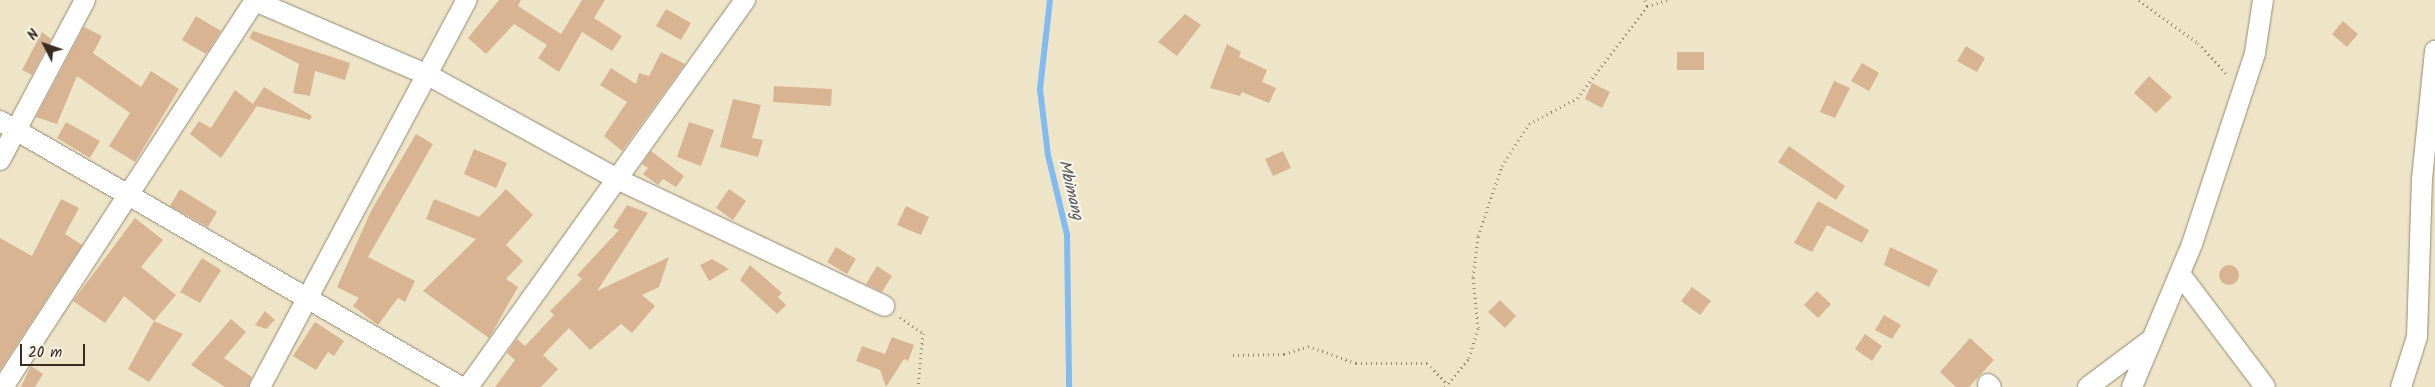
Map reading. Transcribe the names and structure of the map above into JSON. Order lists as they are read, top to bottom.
{
  "water": ["Mbimang"],
  "scale_bar": "20 m",
  "north": "top left"
}
